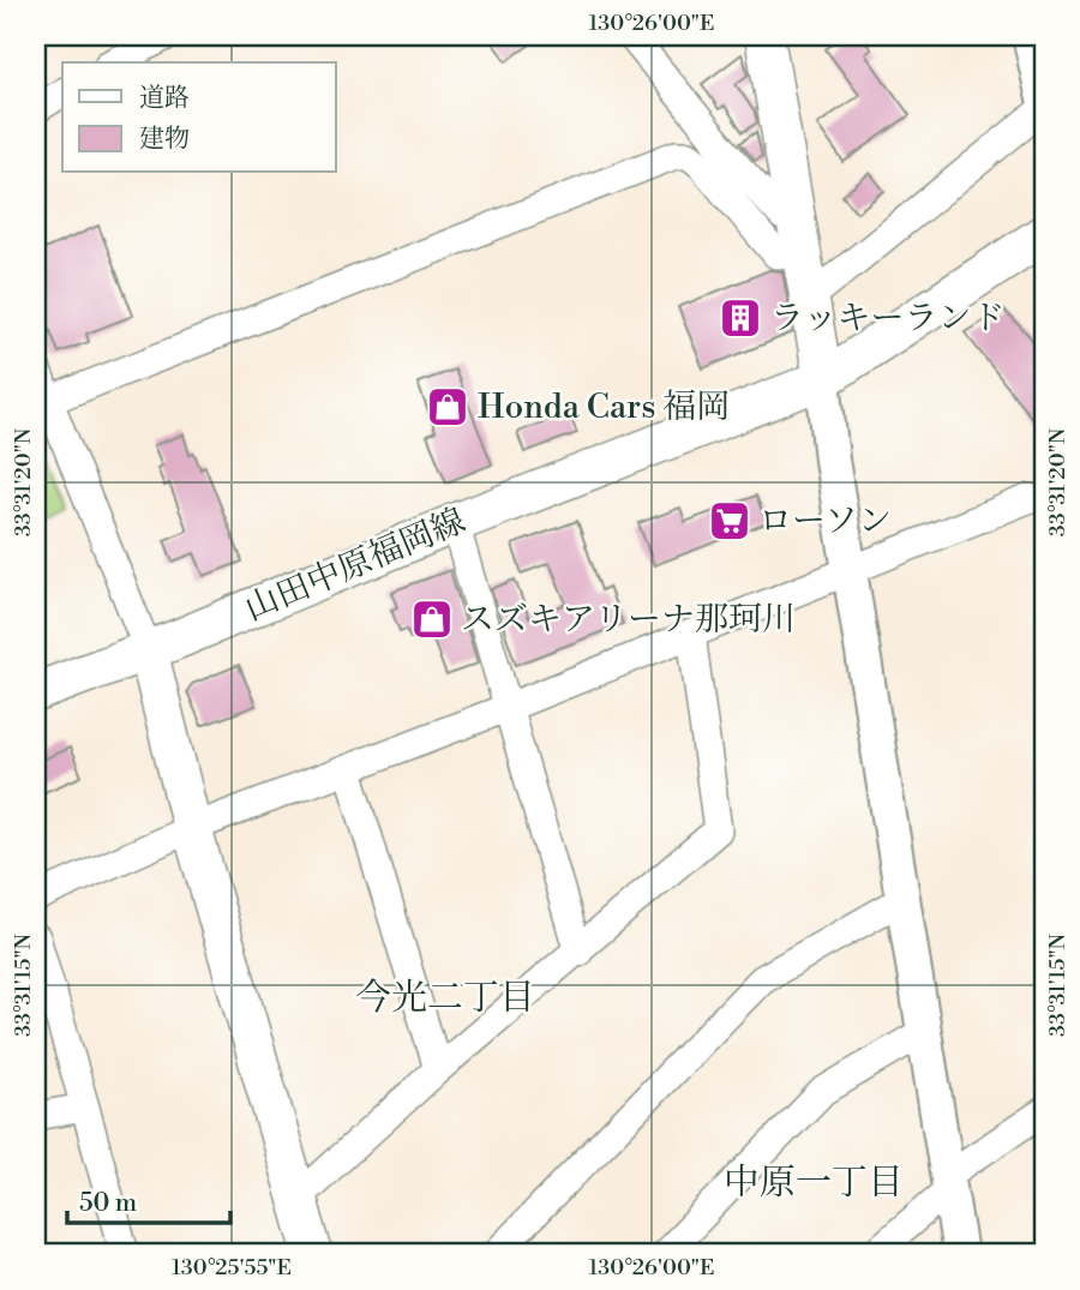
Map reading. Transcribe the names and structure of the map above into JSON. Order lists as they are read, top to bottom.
{
  "streets": {
    "main road": ["山田中原福岡線"]
  },
  "districts": ["今光二丁目", "中原一丁目"],
  "places": {
    "building": ["ラッキーランド"],
    "shop": ["Honda Cars 福岡", "スズキアリーナ那珂川"],
    "supermarket": ["ローソン"]
  },
  "legend": ["道路", "建物"],
  "scale_bar": "50 m",
  "coordinates": [
    "130°26'00\"E",
    "33°31'20\"N",
    "33°31'15\"N",
    "130°25'55\"E"
  ]
}
